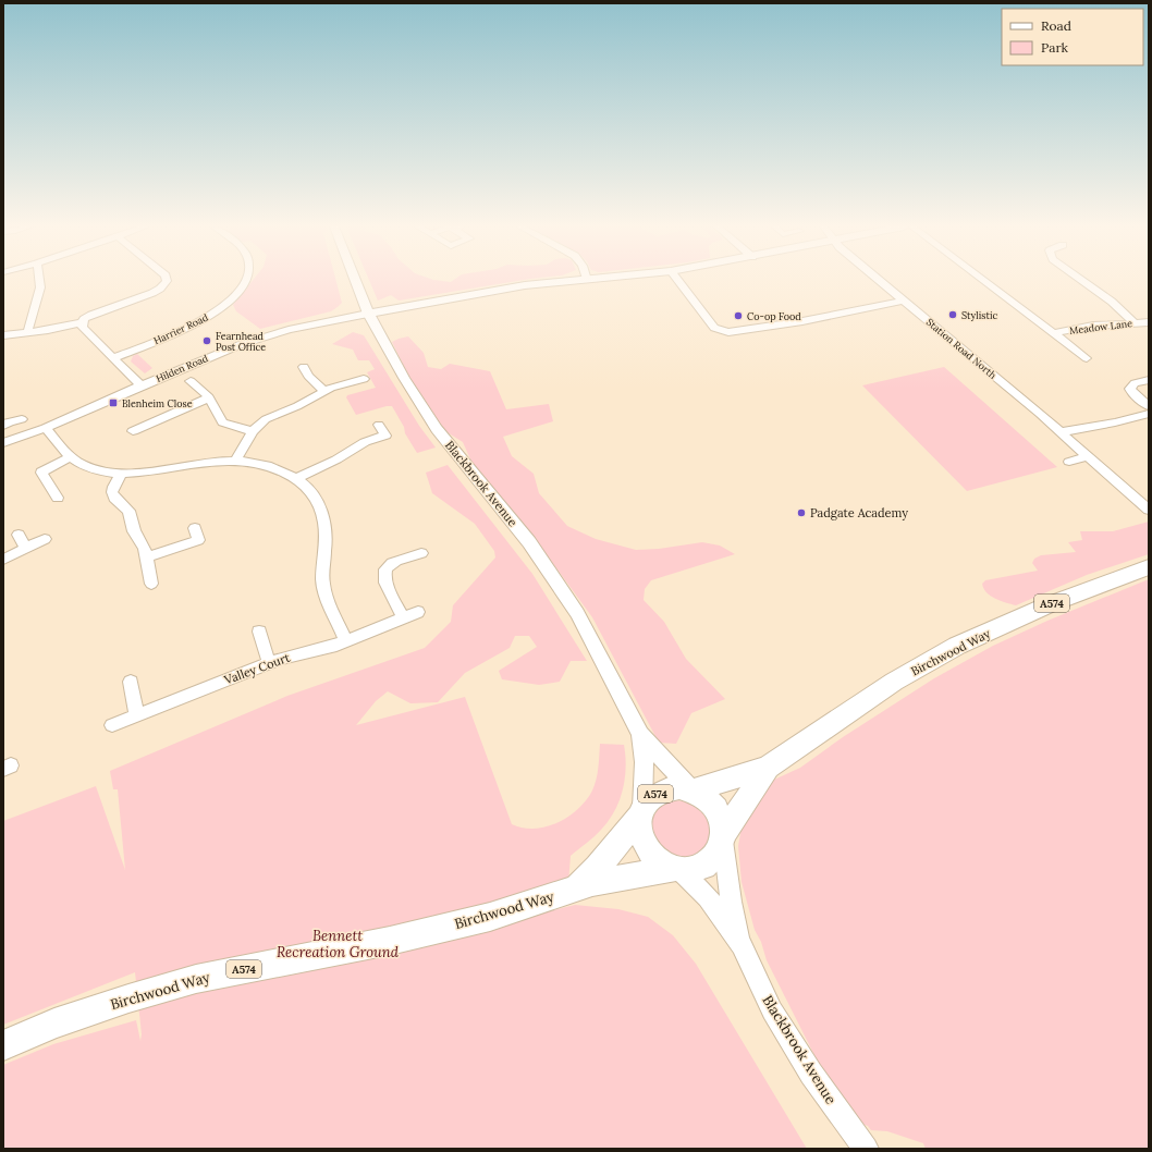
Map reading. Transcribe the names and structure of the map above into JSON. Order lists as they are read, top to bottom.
{
  "streets": {
    "main road": ["A574", "Birchwood Way"],
    "street": [
      "Meadow Lane",
      "Harrier Road",
      "Station Road North",
      "Hilden Road",
      "Blackbrook Avenue",
      "Valley Court"
    ]
  },
  "crossings": [
    ["Hilden Road", "Blackbrook Avenue"],
    ["Blackbrook Avenue", "A574"],
    ["Blackbrook Avenue", "Birchwood Way"],
    ["A574", "Birchwood Way"]
  ],
  "parks": ["Bennett Recreation Ground"],
  "places": {
    "other": [
      "Stylistic",
      "Co-op Food",
      "Fearnhead Post Office",
      "Padgate Academy"
    ],
    "transit": ["Blenheim Close"]
  },
  "legend": ["Road", "Park"]
}
